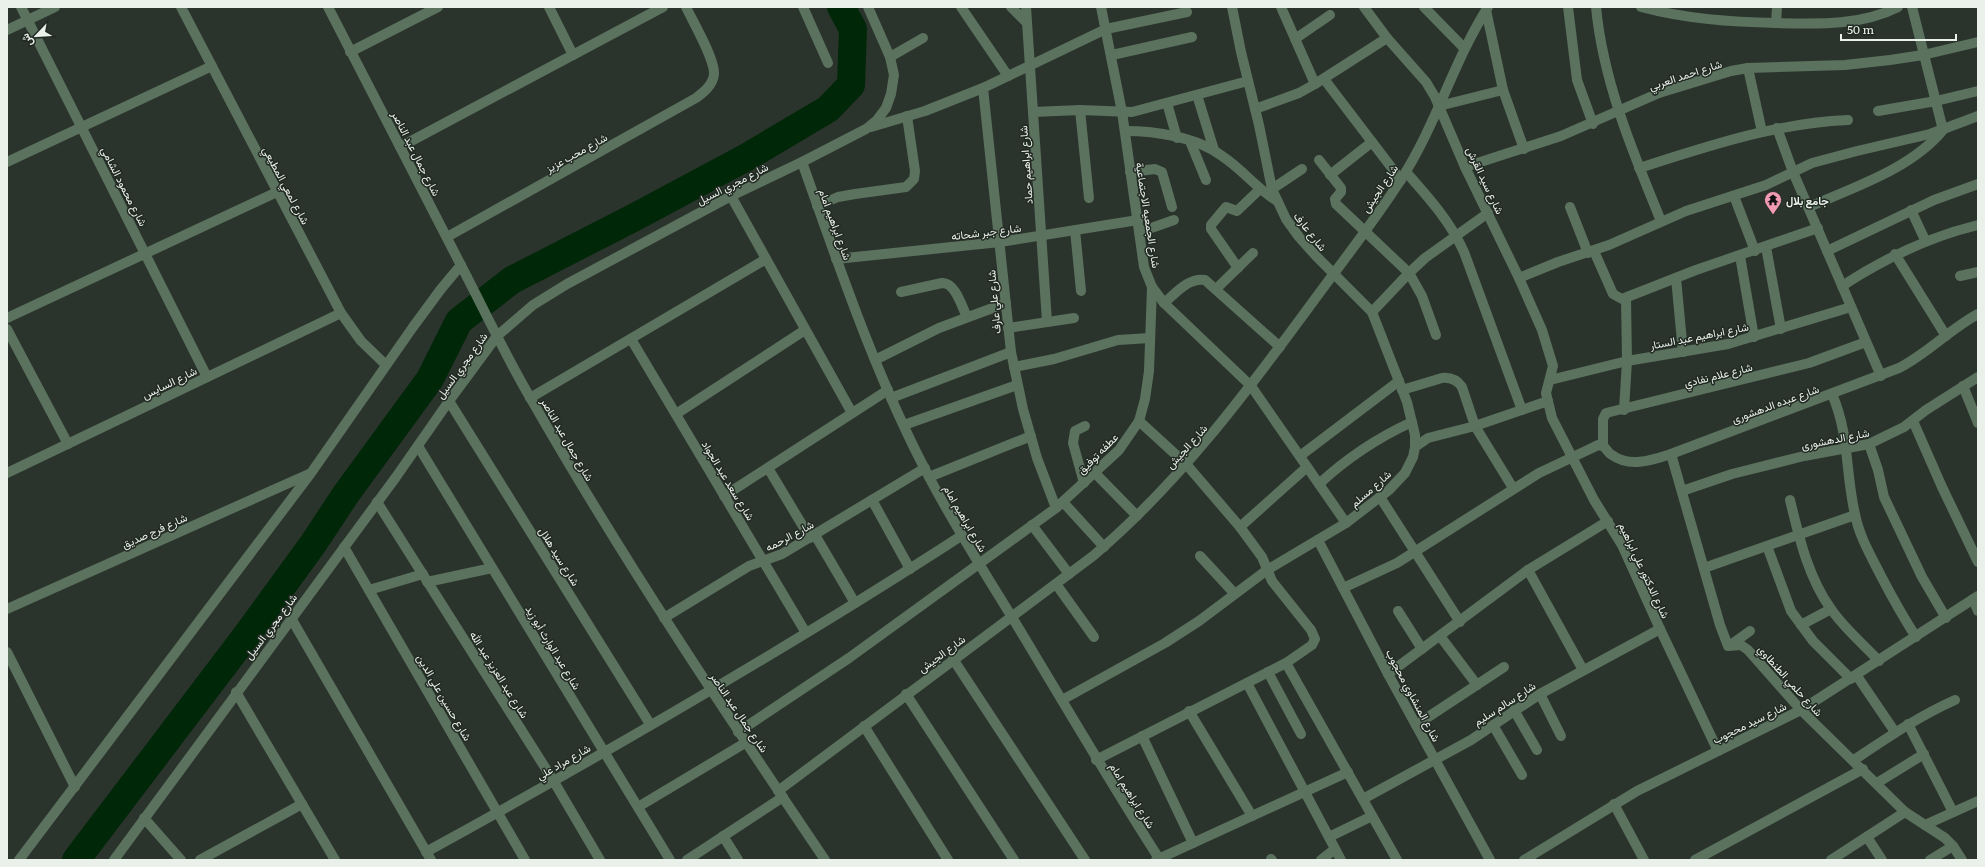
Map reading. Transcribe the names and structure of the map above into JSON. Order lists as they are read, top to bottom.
{
  "streets": {
    "street": [
      "شارع احمد العربي",
      "شارع محب عزيز",
      "شارع جمال عبد الناصر",
      "شارع ابراهيم حماد",
      "شارع سيد القرش",
      "شارع مجري السيل",
      "شارع لمعي المطيعي",
      "شارع محمود الشامي",
      "شارع الجيش",
      "شارع الجمعيه الاجتماعية",
      "شارع ابراهيم امام",
      "شارع جبر شحاته",
      "شارع عارف",
      "شارع علي عارف",
      "شارع ابراهيم عبد الستار",
      "شارع علام نفادي",
      "شارع السايس",
      "شارع عبده الدهشورى",
      "شارع الدهشورى",
      "عطفه توفيق",
      "شارع سعد عبد الجواد",
      "شارع مسلم",
      "شارع فرج صديق",
      "شارع الرحمه",
      "شارع سيد هلال",
      "شارع الدكتور علي ابراهيم",
      "شارع عبد الوارث أبو زيد",
      "شارع عبد العزيز عبد الله",
      "شارع حلمي الطنطاوي",
      "شارع المنشاوي محجوب",
      "شارع حسين علي الدين",
      "شارع سالم سليم",
      "شارع سيد محجوب",
      "شارع مراد علي"
    ]
  },
  "crossings": [
    ["شارع احمد العربي", "شارع سيد القرش"],
    ["شارع محب عزيز", "شارع جمال عبد الناصر"],
    ["شارع جمال عبد الناصر", "شارع مجري السيل"],
    ["شارع جمال عبد الناصر", "شارع الجيش"],
    ["شارع جمال عبد الناصر", "عطفه توفيق"],
    ["شارع جمال عبد الناصر", "شارع الرحمه"],
    ["شارع جمال عبد الناصر", "شارع مراد علي"],
    ["شارع ابراهيم حماد", "شارع جبر شحاته"],
    ["شارع سيد القرش", "شارع الجيش"],
    ["شارع سيد القرش", "شارع ابراهيم عبد الستار"],
    ["شارع سيد القرش", "شارع الدكتور علي ابراهيم"],
    ["شارع مجري السيل", "شارع ابراهيم امام"],
    ["شارع مجري السيل", "شارع سيد هلال"],
    ["شارع مجري السيل", "شارع عبد الوارث أبو زيد"],
    ["شارع مجري السيل", "شارع عبد العزيز عبد الله"],
    ["شارع مجري السيل", "شارع حسين علي الدين"],
    ["شارع لمعي المطيعي", "شارع السايس"],
    ["شارع محمود الشامي", "شارع السايس"],
    ["شارع الجيش", "شارع الجمعيه الاجتماعية"],
    ["شارع الجيش", "شارع ابراهيم امام"],
    ["شارع الجيش", "شارع عارف"],
    ["شارع الجيش", "شارع علي عارف"],
    ["شارع الجمعيه الاجتماعية", "شارع جبر شحاته"],
    ["شارع الجمعيه الاجتماعية", "عطفه توفيق"],
    ["شارع الجمعيه الاجتماعية", "شارع مسلم"],
    ["شارع ابراهيم امام", "شارع جبر شحاته"],
    ["شارع ابراهيم امام", "عطفه توفيق"],
    ["شارع ابراهيم امام", "شارع مسلم"],
    ["شارع ابراهيم امام", "شارع الرحمه"],
    ["شارع ابراهيم امام", "شارع مراد علي"],
    ["شارع جبر شحاته", "شارع علي عارف"],
    ["شارع عارف", "شارع مسلم"],
    ["شارع علي عارف", "عطفه توفيق"],
    ["شارع علي عارف", "شارع الرحمه"],
    ["شارع ابراهيم عبد الستار", "شارع الدكتور علي ابراهيم"],
    ["شارع علام نفادي", "شارع عبده الدهشورى"],
    ["شارع سعد عبد الجواد", "شارع الرحمه"],
    ["شارع سعد عبد الجواد", "شارع مراد علي"],
    ["شارع مسلم", "شارع المنشاوي محجوب"],
    ["شارع سيد هلال", "شارع مراد علي"],
    ["شارع الدكتور علي ابراهيم", "شارع سالم سليم"],
    ["شارع الدكتور علي ابراهيم", "شارع سيد محجوب"],
    ["شارع عبد الوارث أبو زيد", "شارع مراد علي"],
    ["شارع عبد العزيز عبد الله", "شارع مراد علي"],
    ["شارع حلمي الطنطاوي", "شارع سيد محجوب"],
    ["شارع المنشاوي محجوب", "شارع سالم سليم"],
    ["شارع حسين علي الدين", "شارع مراد علي"]
  ],
  "places": {
    "temple": ["جامع بلال"]
  },
  "scale_bar": "50 m",
  "north": "bottom left"
}
